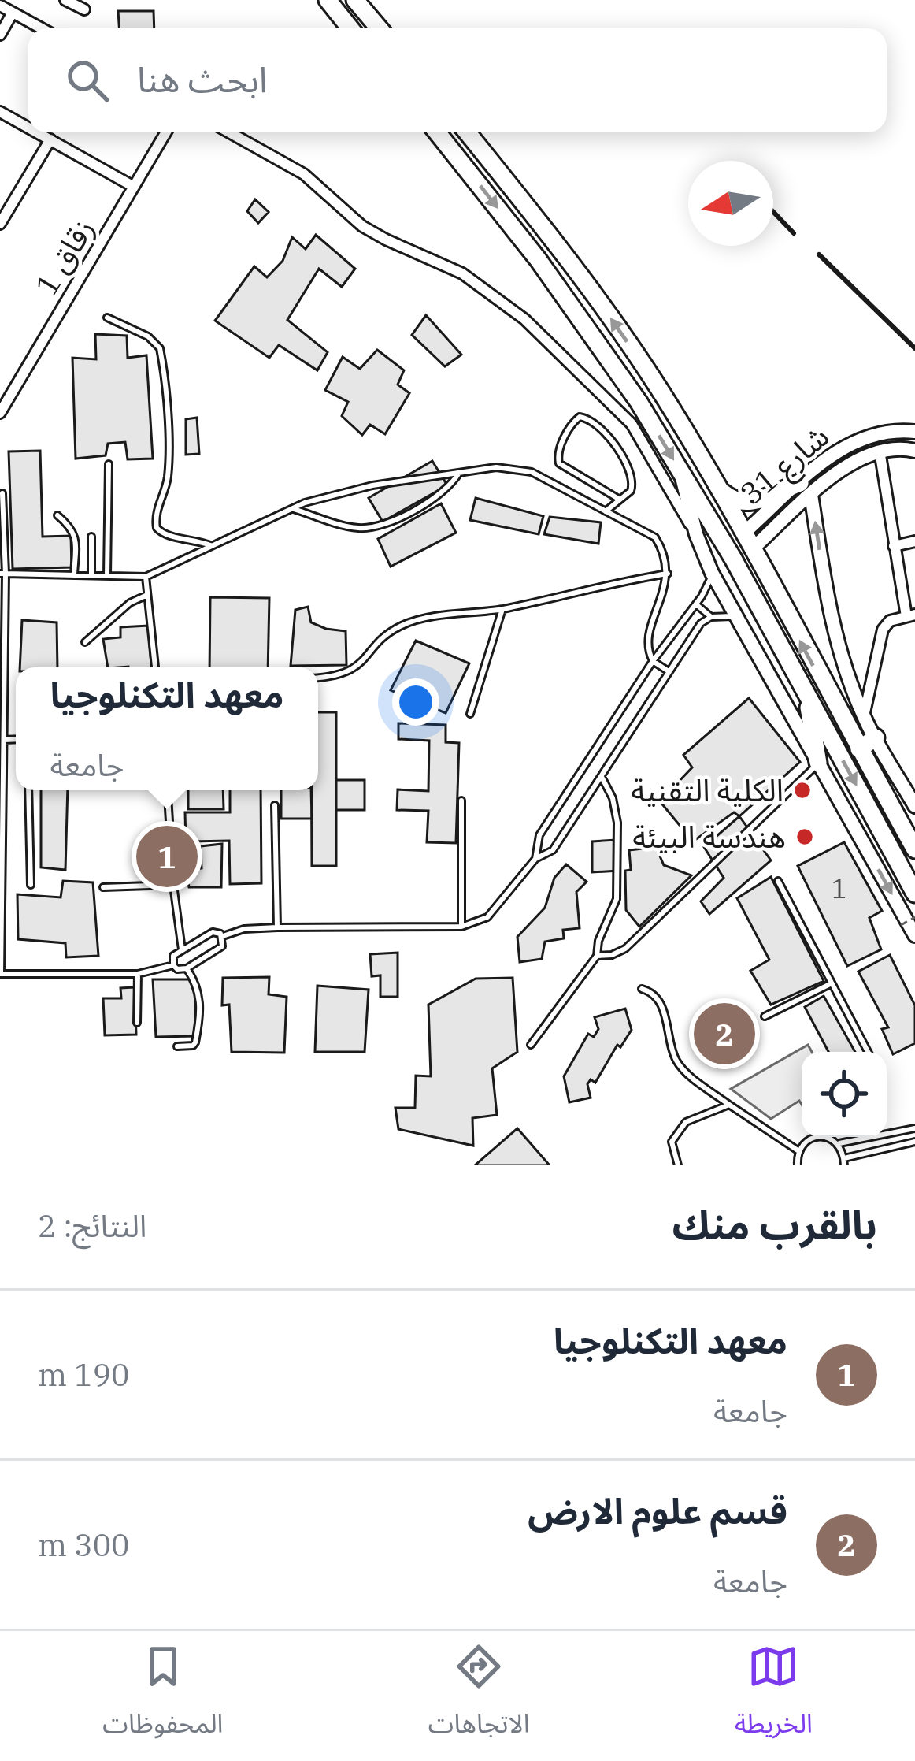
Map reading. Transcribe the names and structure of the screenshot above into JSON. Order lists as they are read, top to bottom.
{
  "streets": {
    "main road": ["شارع 31"],
    "street": ["زقاق 1"]
  },
  "places": ["الكلية التقنية", "هندسة البيئة"],
  "house_numbers": ["1"],
  "north": "left",
  "page": {
    "search": "ابحث هنا",
    "popup": ["معهد التكنلوجيا", "جامعة"],
    "pins": ["1", "2"],
    "heading": ["بالقرب منك", "النتائج: 2"],
    "list": [
      {
        "mark": "1",
        "name": "معهد التكنلوجيا",
        "note": "جامعة",
        "value": "190 m"
      },
      {
        "mark": "2",
        "name": "قسم علوم الارض",
        "note": "جامعة",
        "value": "300 m"
      }
    ],
    "nav": ["الخريطة", "الاتجاهات", "المحفوظات"]
  }
}
